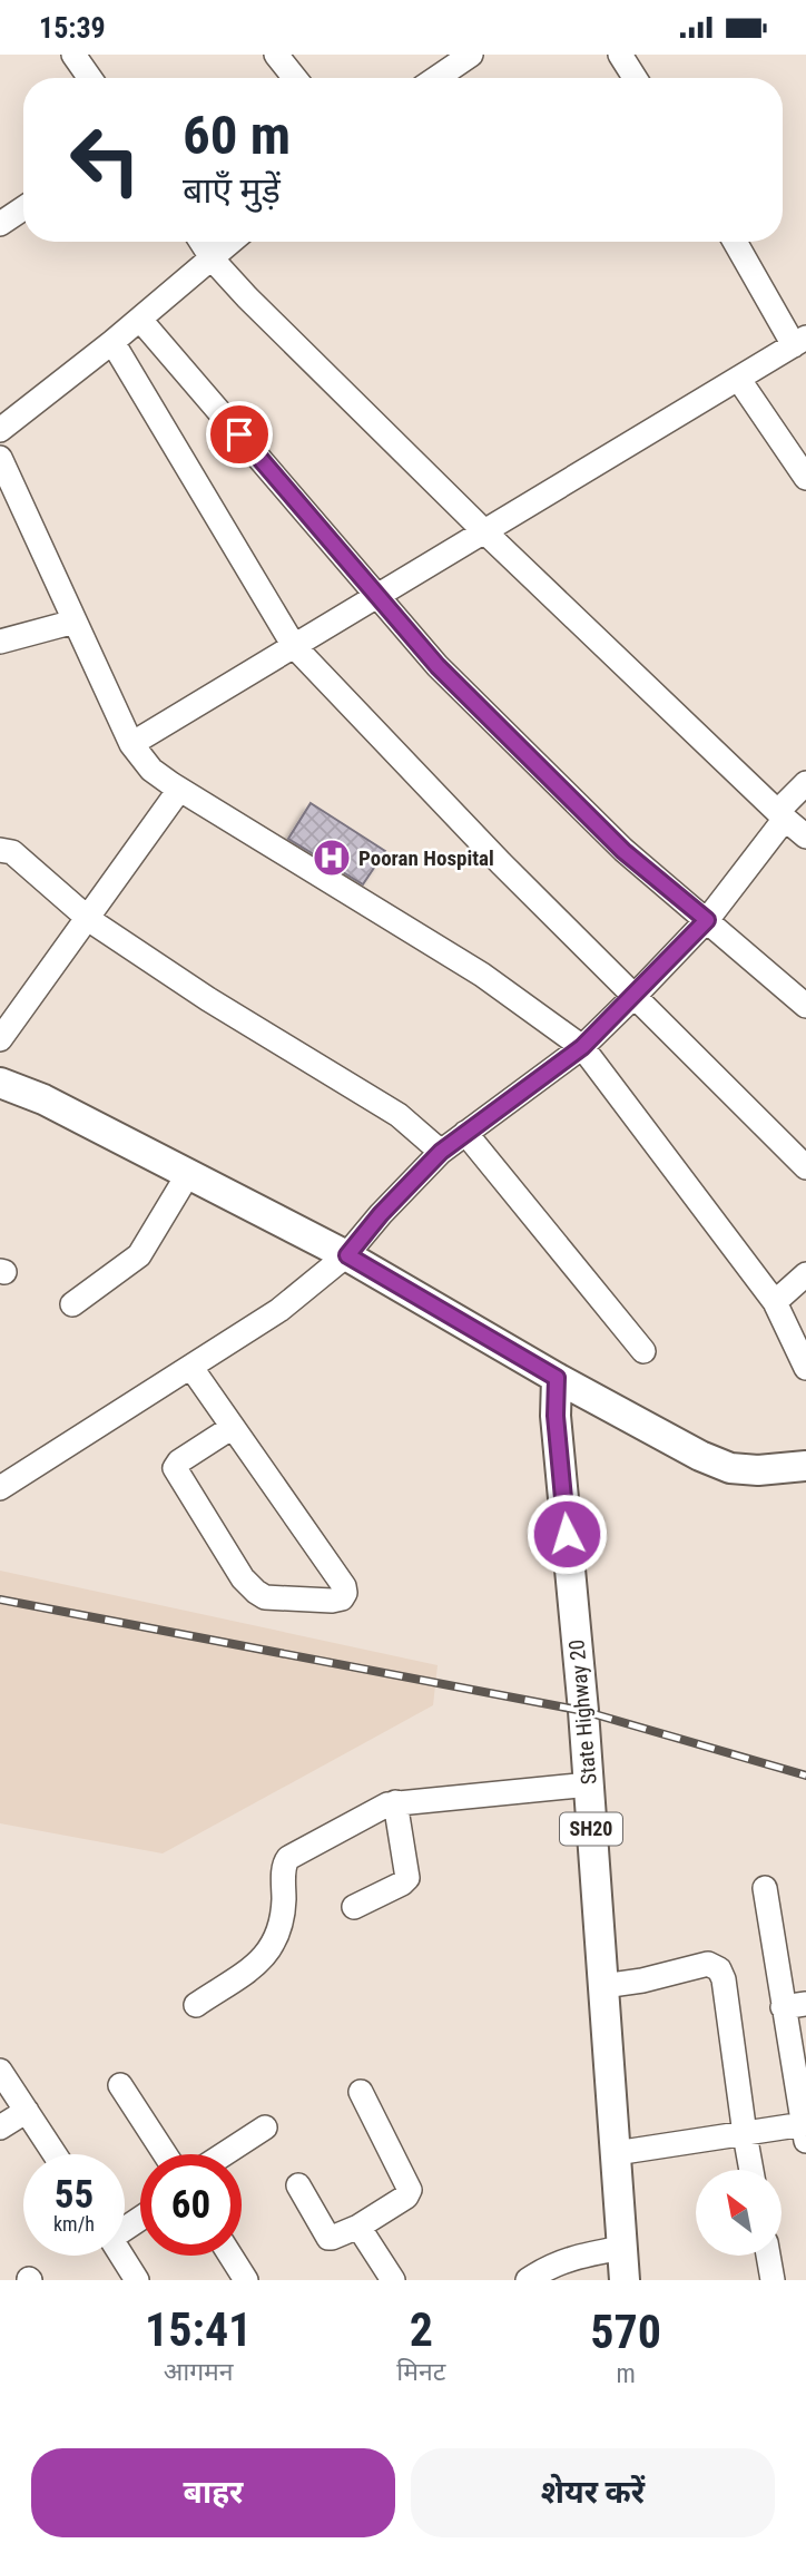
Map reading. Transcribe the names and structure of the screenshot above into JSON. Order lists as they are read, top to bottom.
{
  "streets": {
    "main road": ["State Highway 20", "SH20"]
  },
  "places": {
    "hospital": ["Pooran Hospital"]
  },
  "north": "top left",
  "page": {
    "status": "15:39",
    "turn": ["60 m", "बाएँ मुड़ें"],
    "speed": "55 km/h",
    "limit": "60",
    "eta": [
      "15:41",
      "आगमन",
      "2",
      "मिनट",
      "570",
      "m"
    ],
    "buttons": ["बाहर", "शेयर करें"]
  }
}
